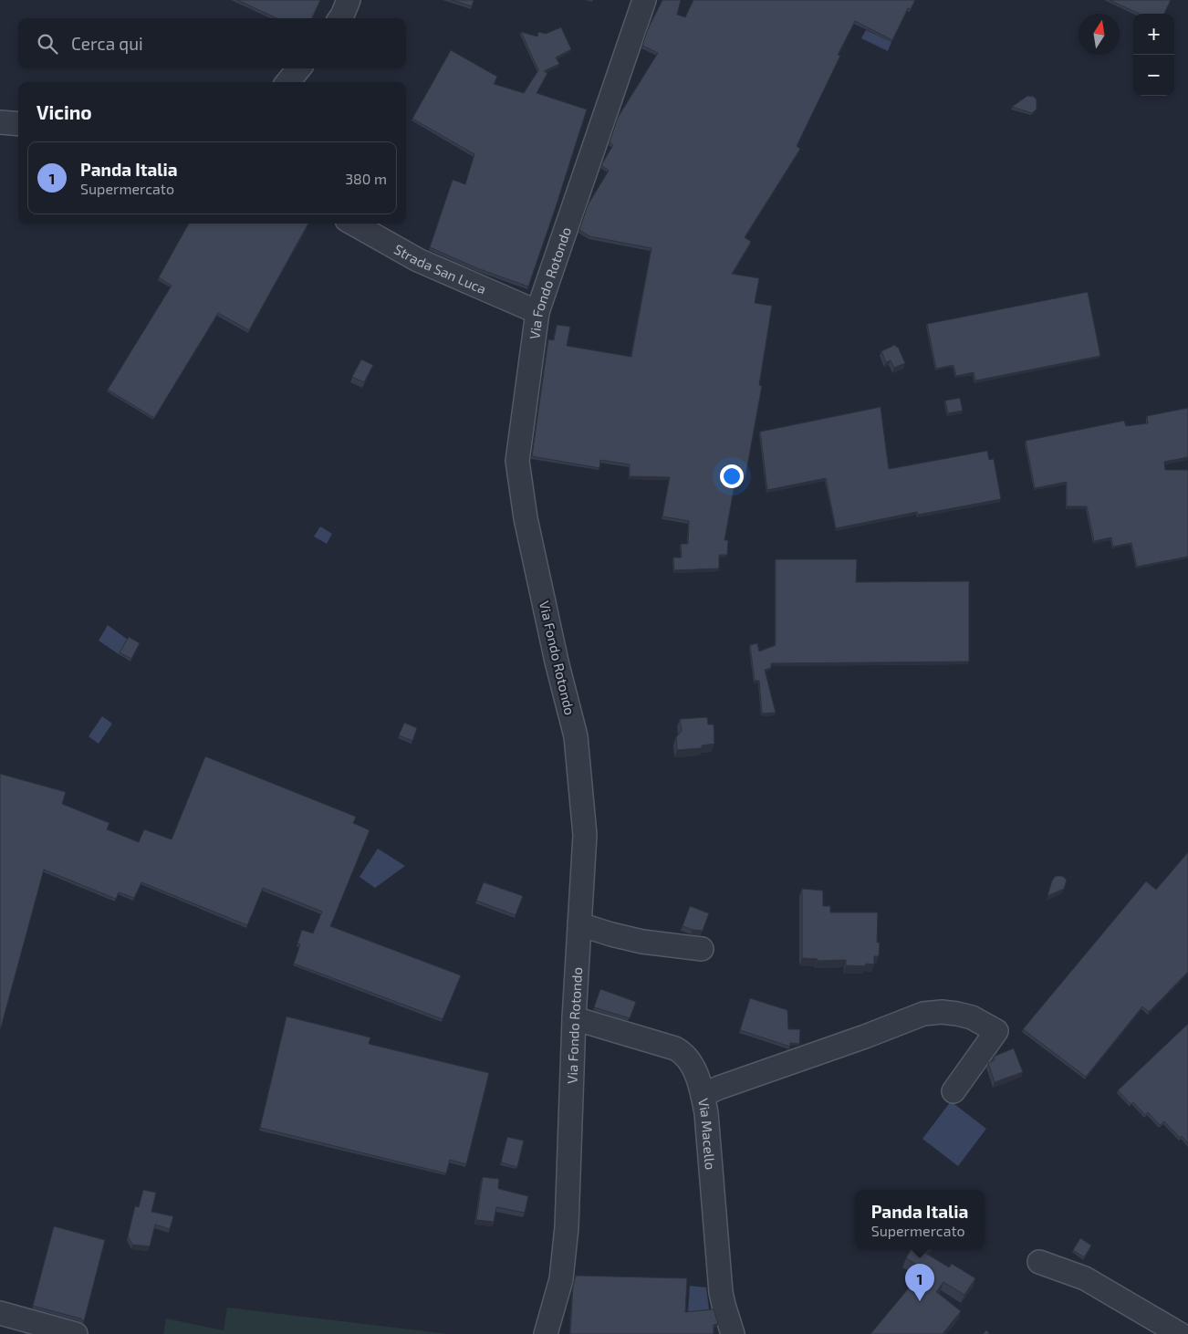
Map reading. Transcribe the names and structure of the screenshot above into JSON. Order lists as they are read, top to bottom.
{
  "streets": {
    "street": ["Strada San Luca", "Via Fondo Rotondo", "Via Macello"]
  },
  "crossings": [
    ["Strada San Luca", "Via Fondo Rotondo"],
    ["Via Fondo Rotondo", "Via Macello"]
  ],
  "north": "top",
  "page": {
    "map_buttons": ["+", "−"],
    "search": "Cerca qui",
    "heading": "Vicino",
    "list": [
      {
        "mark": "1",
        "name": "Panda Italia",
        "note": "Supermercato",
        "value": "380 m"
      }
    ],
    "popup": ["Panda Italia", "Supermercato"],
    "pins": "1"
  }
}
